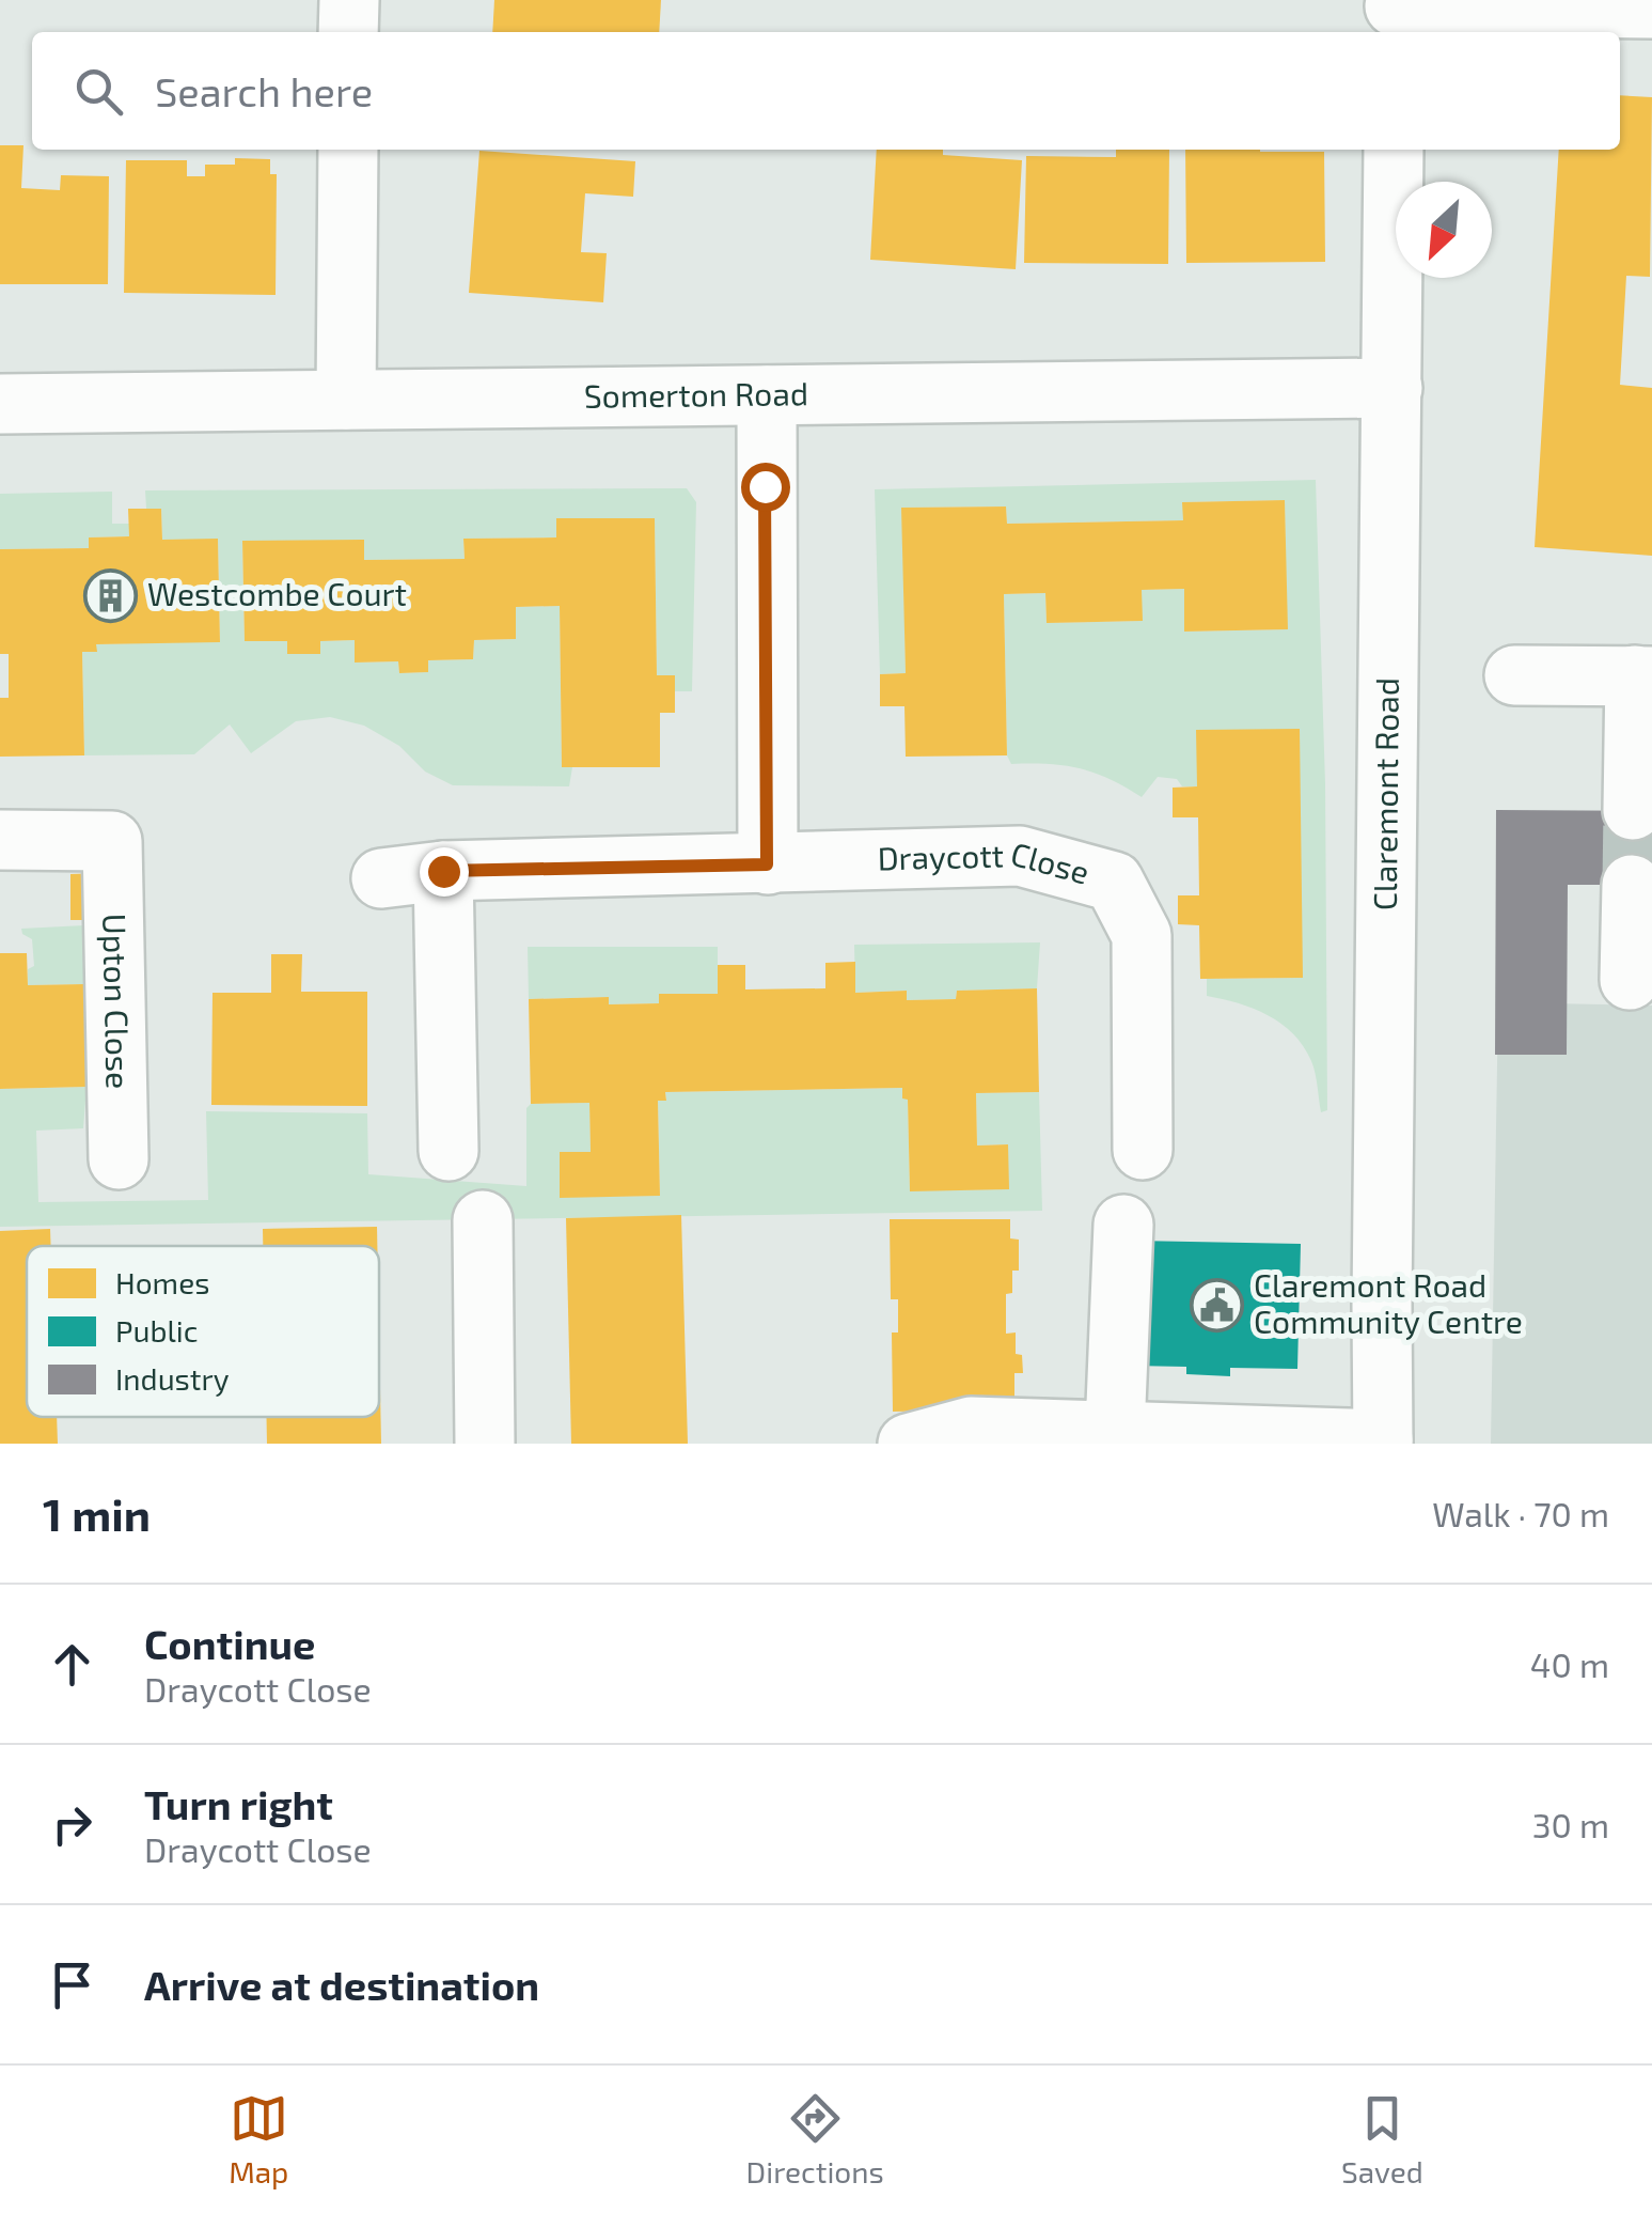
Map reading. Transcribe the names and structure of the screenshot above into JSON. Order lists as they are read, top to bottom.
{
  "streets": {
    "street": [
      "Somerton Road",
      "Claremont Road",
      "Draycott Close",
      "Upton Close"
    ]
  },
  "crossings": [
    ["Somerton Road", "Claremont Road"]
  ],
  "places": {
    "building": ["Westcombe Court"],
    "public building": ["Claremont Road Community Centre"]
  },
  "legend": ["Homes", "Public", "Industry"],
  "north": "bottom left",
  "page": {
    "search": "Search here",
    "heading": ["1 min", "Walk · 70 m"],
    "list": [
      ["Continue", "Draycott Close", "40 m"],
      ["Turn right", "Draycott Close", "30 m"],
      "Arrive at destination"
    ],
    "nav": ["Map", "Directions", "Saved"]
  }
}
